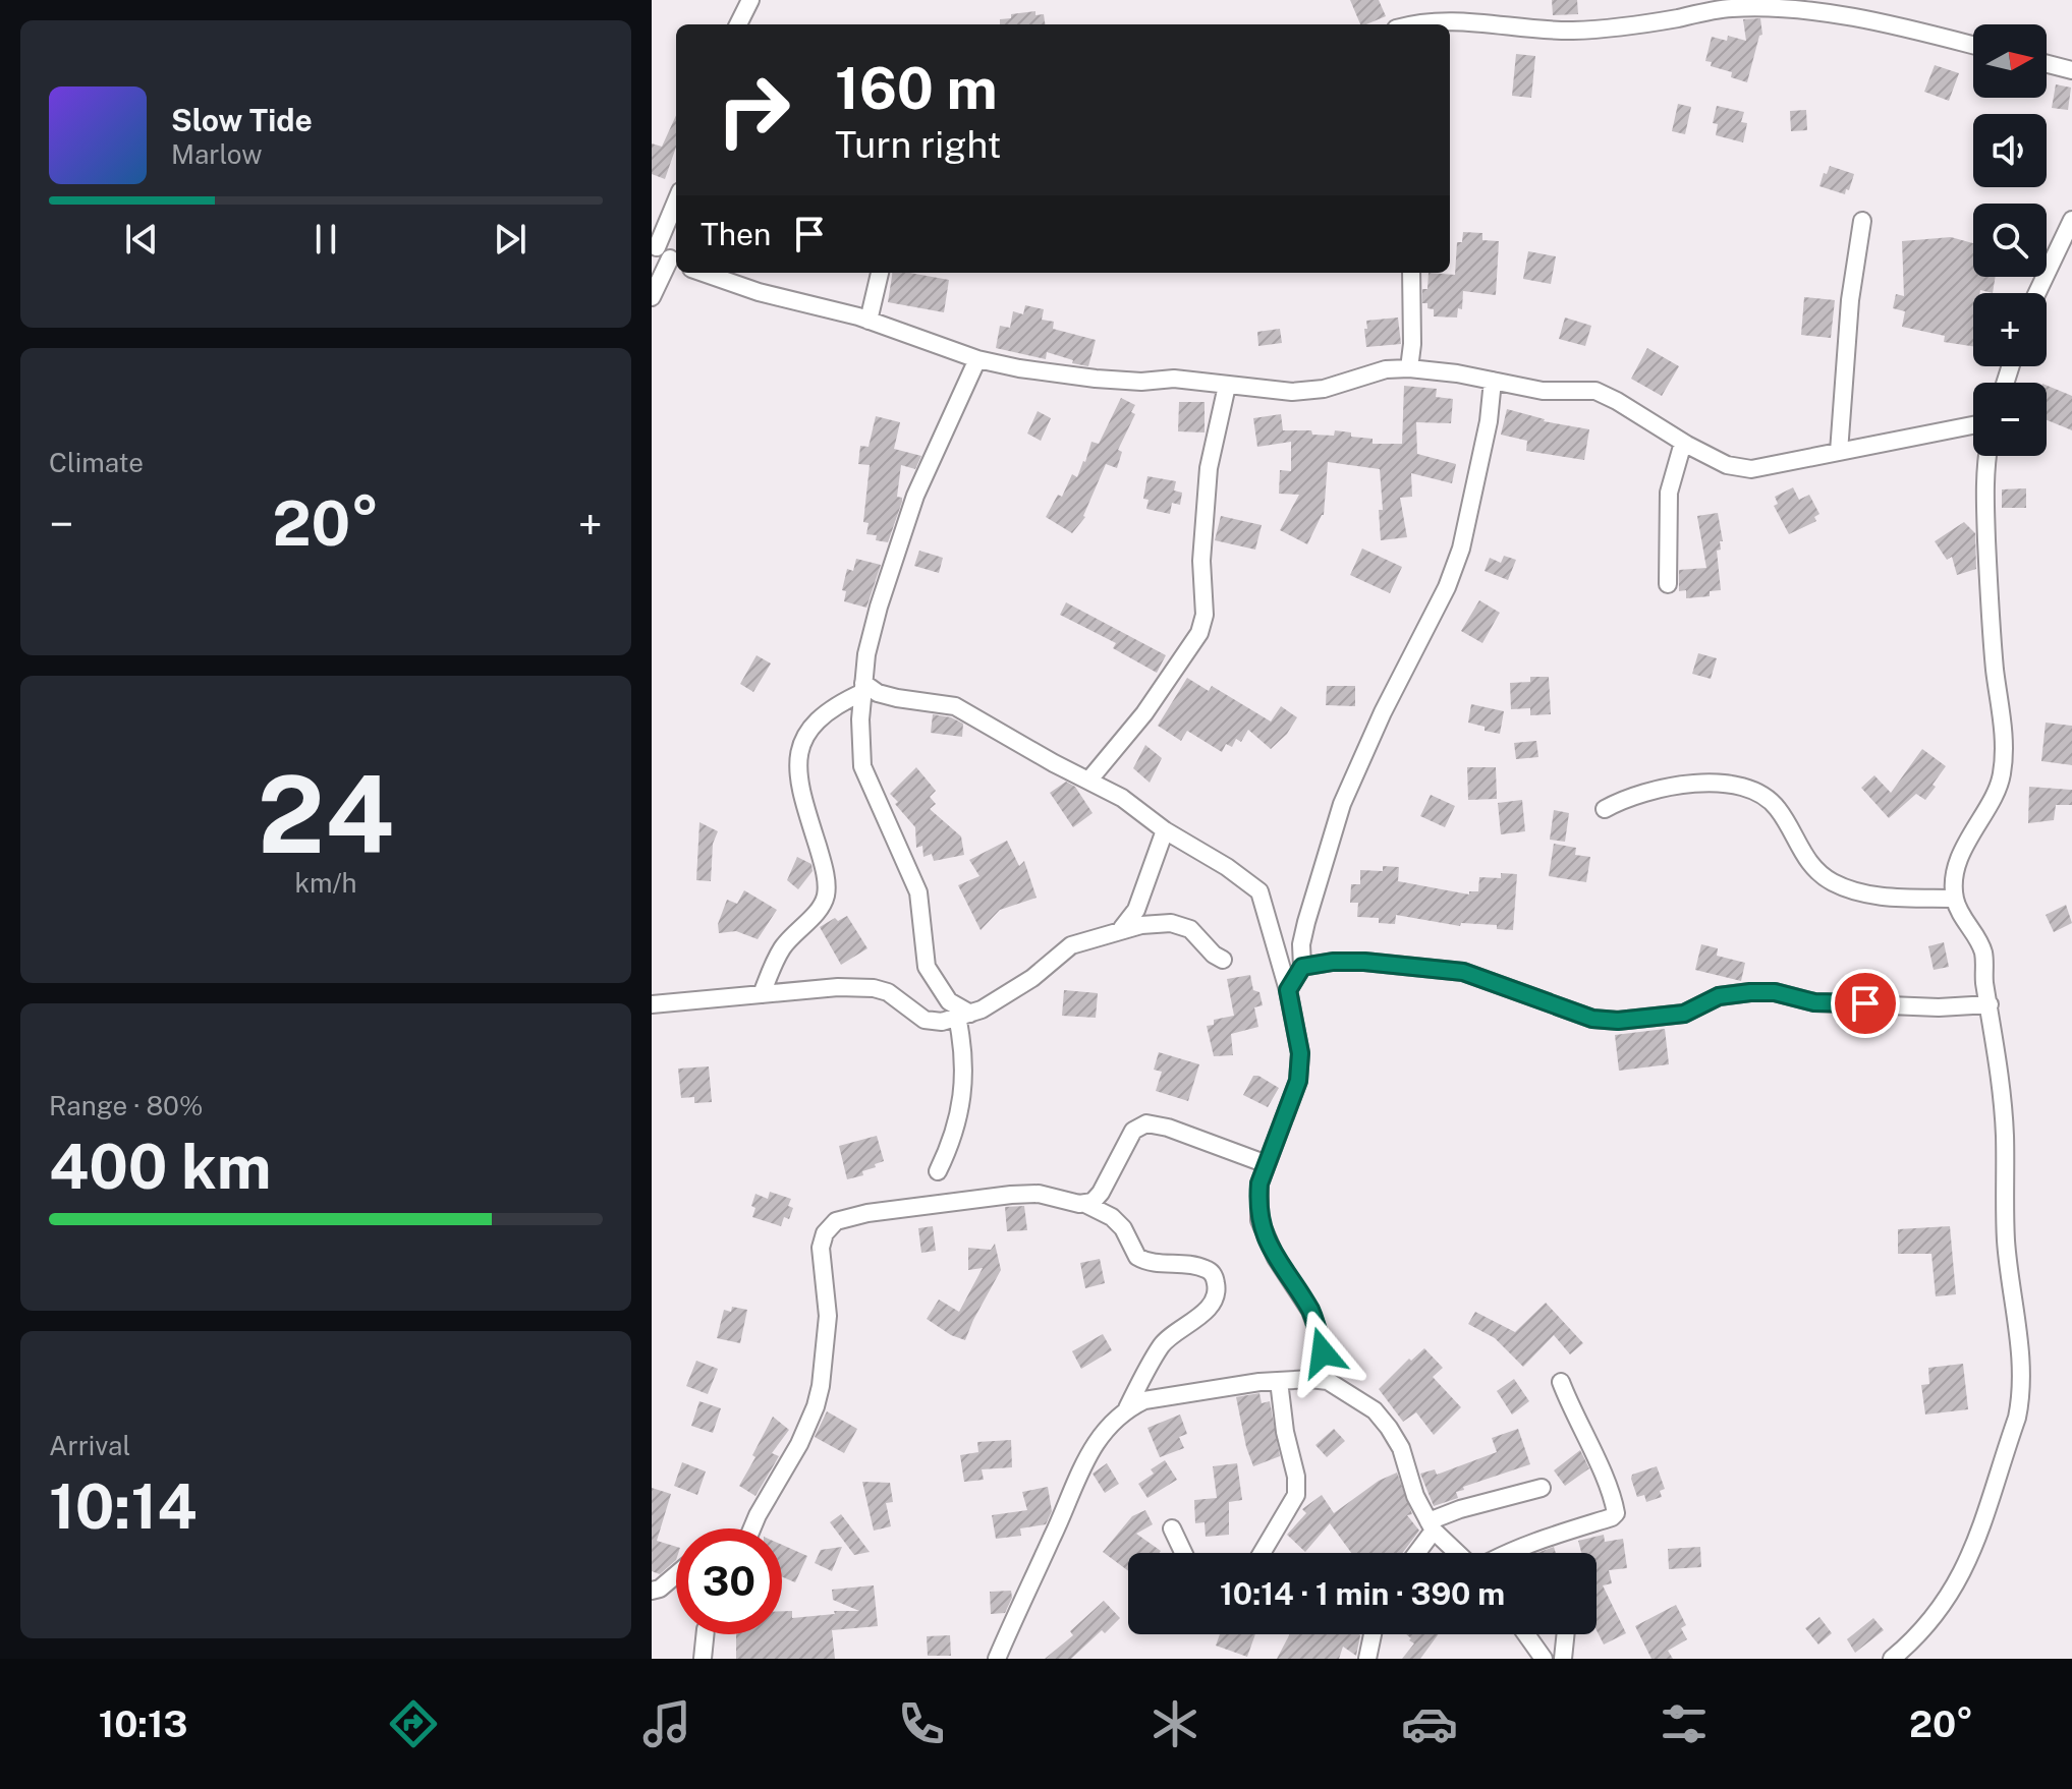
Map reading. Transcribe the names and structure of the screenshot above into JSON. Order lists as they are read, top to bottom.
{
  "north": "right",
  "page": {
    "map_buttons": ["+", "−"],
    "turn": ["160 m", "Turn right"],
    "song": ["Slow Tide", "Marlow"],
    "then": "Then",
    "tile": [
      "Climate",
      ["24", "km/h"],
      ["Range · 80%", "400 km"],
      ["Arrival", "10:14"]
    ],
    "heat": ["−", "20°", "+"],
    "limit": "30",
    "trip": "10:14 · 1 min · 390 m",
    "tabs": ["10:13", "20°"]
  }
}
